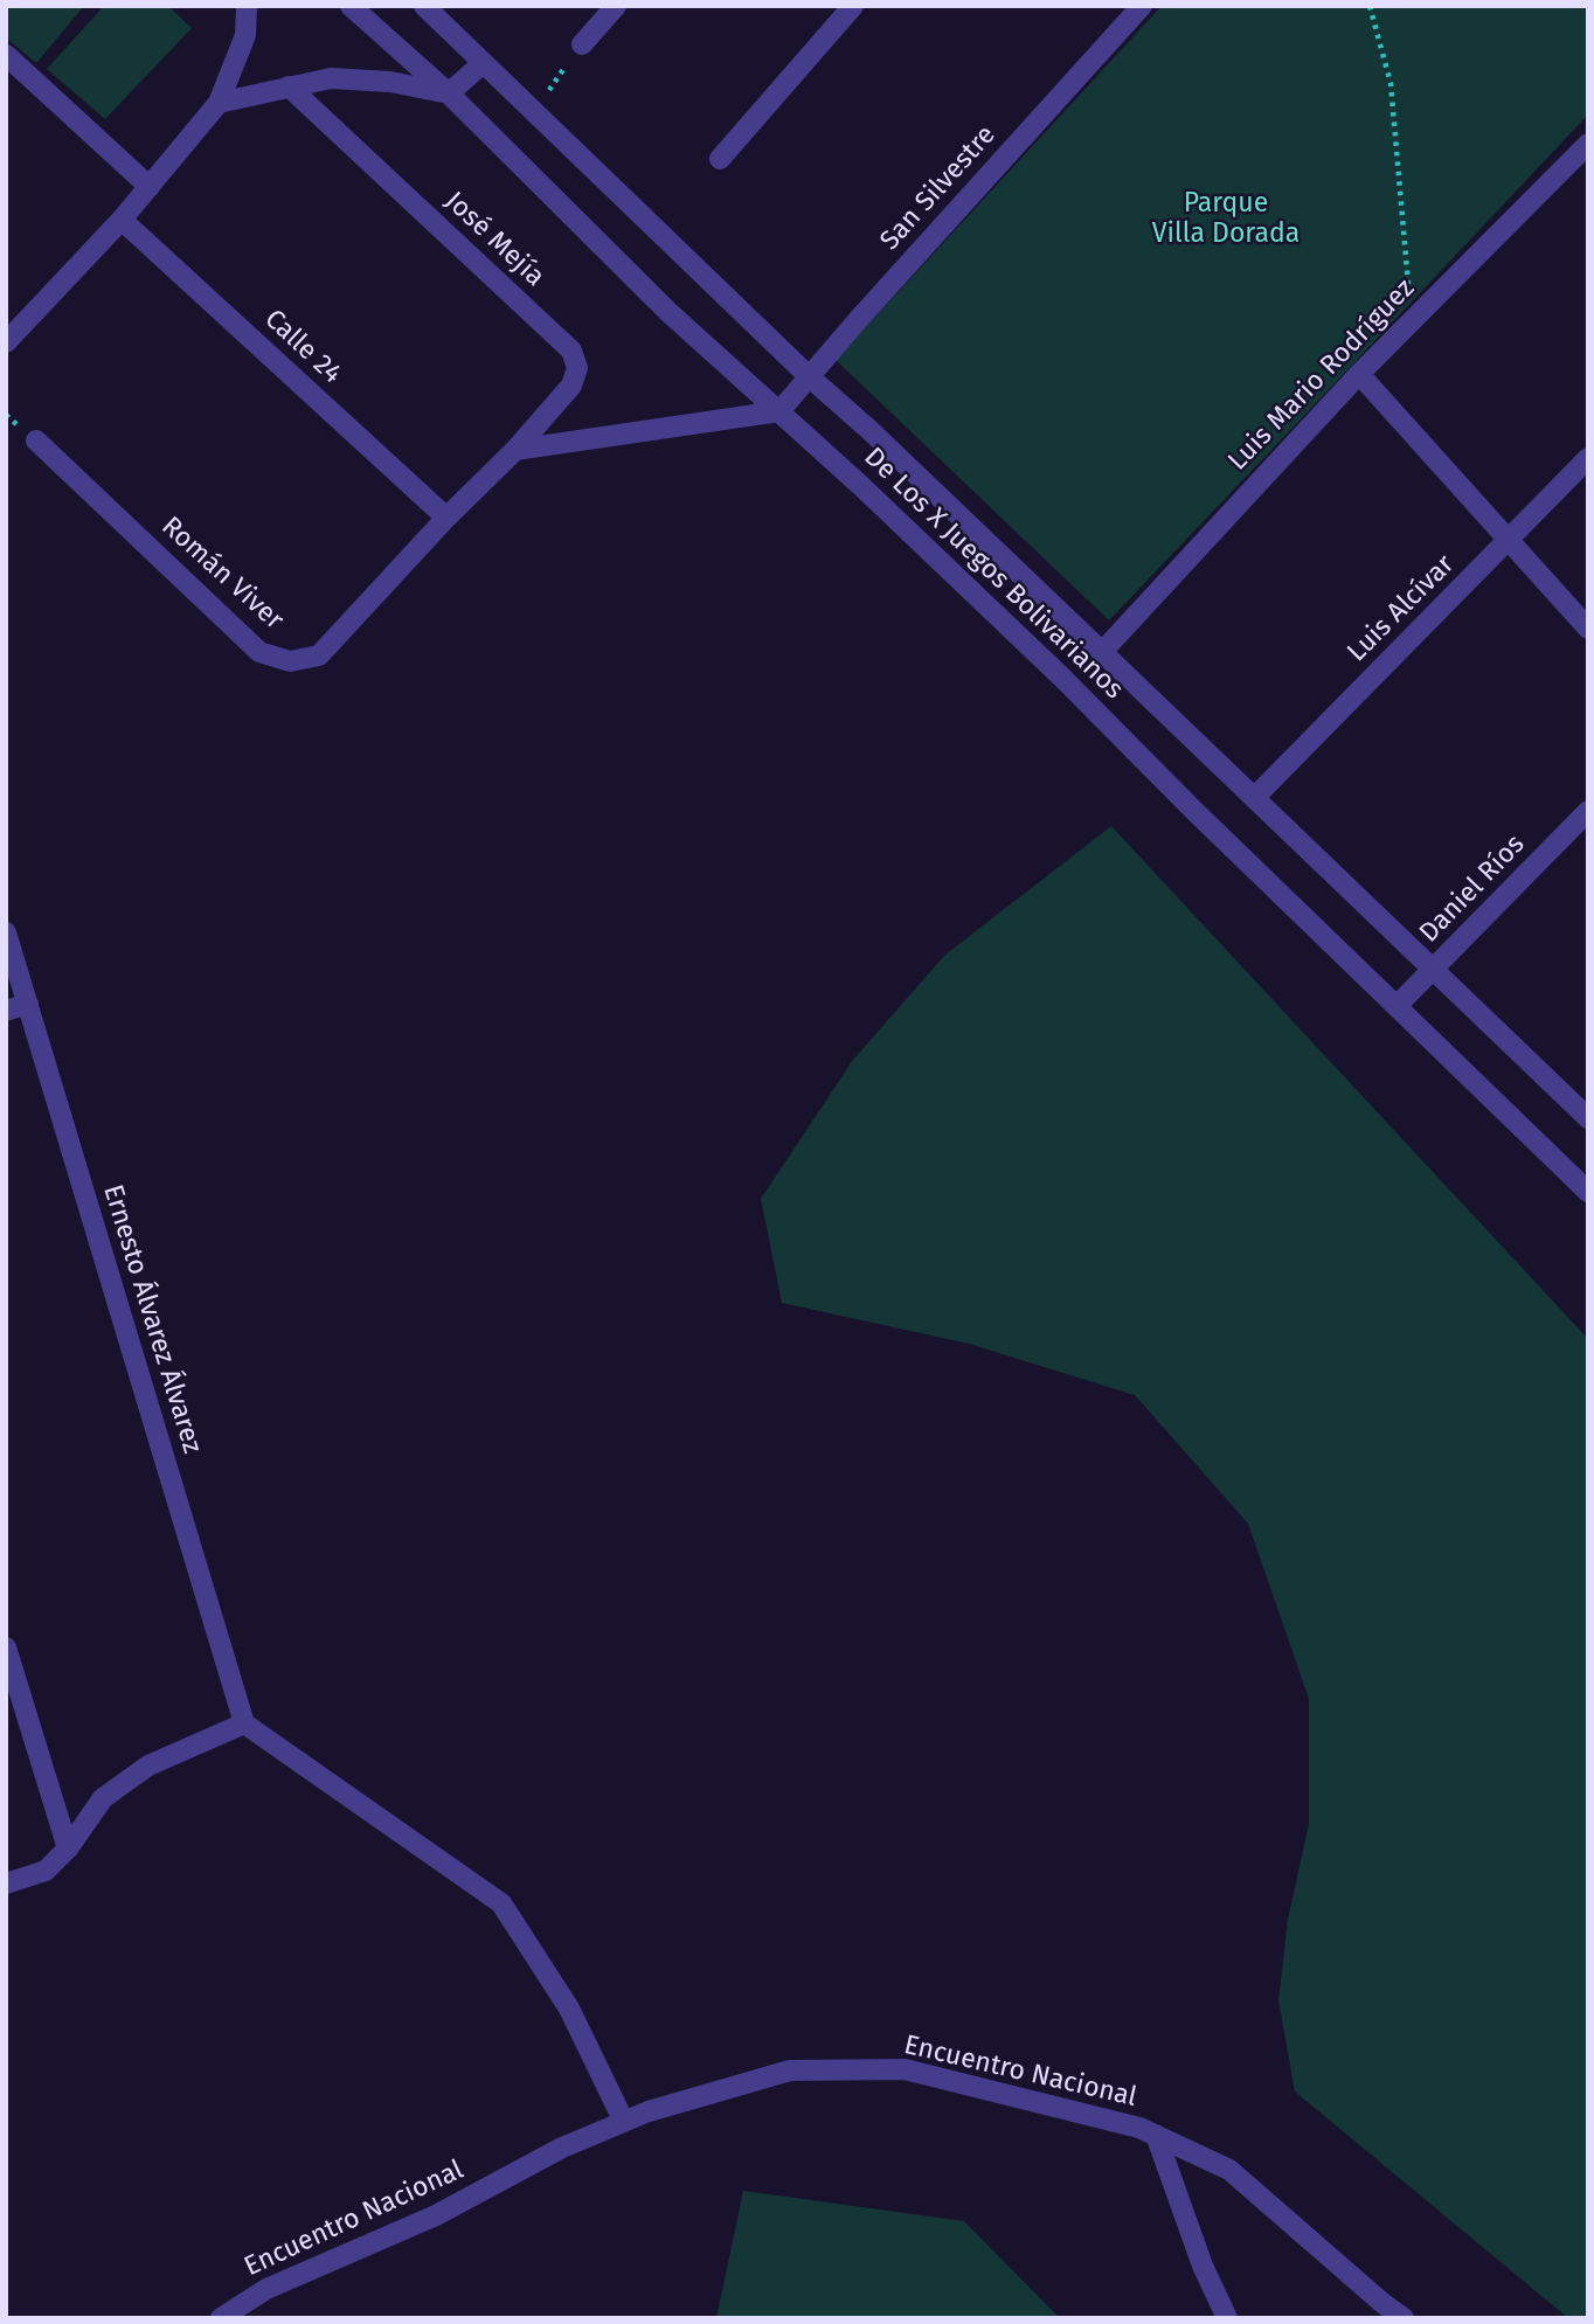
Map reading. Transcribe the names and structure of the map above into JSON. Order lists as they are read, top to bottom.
{
  "streets": {
    "street": [
      "San Silvestre",
      "José Mejía",
      "Calle 24",
      "Luis Mario Rodríguez",
      "Román Viver",
      "De Los X Juegos Bolivarianos",
      "Luis Alcívar",
      "Daniel Ríos",
      "Ernesto Álvarez Álvarez",
      "Encuentro Nacional"
    ]
  },
  "crossings": [
    ["San Silvestre", "De Los X Juegos Bolivarianos"],
    ["José Mejía", "Román Viver"],
    ["Calle 24", "Román Viver"],
    ["Luis Mario Rodríguez", "De Los X Juegos Bolivarianos"],
    ["De Los X Juegos Bolivarianos", "Luis Alcívar"],
    ["De Los X Juegos Bolivarianos", "Daniel Ríos"]
  ],
  "parks": ["Parque Villa Dorada"]
}
